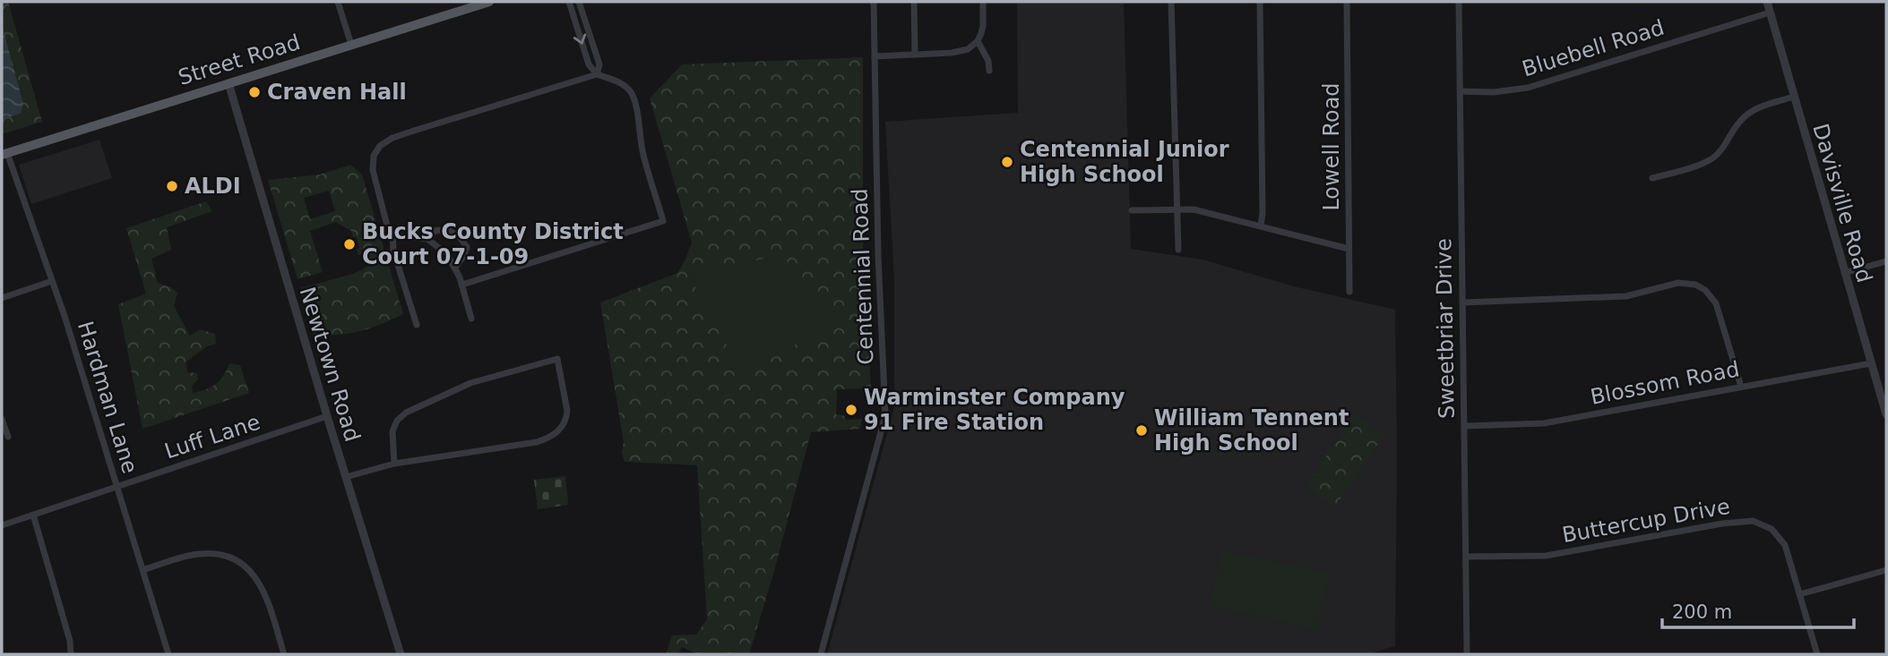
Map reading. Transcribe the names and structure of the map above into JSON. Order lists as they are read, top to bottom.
{
  "streets": {
    "main road": ["Street Road"],
    "street": [
      "Bluebell Road",
      "Lowell Road",
      "Davisville Road",
      "Centennial Road",
      "Sweetbriar Drive",
      "Newtown Road",
      "Blossom Road",
      "Hardman Lane",
      "Luff Lane",
      "Buttercup Drive"
    ]
  },
  "crossings": [
    ["Bluebell Road", "Davisville Road"],
    ["Bluebell Road", "Sweetbriar Drive"],
    ["Street Road", "Newtown Road"],
    ["Street Road", "Hardman Lane"],
    ["Davisville Road", "Blossom Road"],
    ["Sweetbriar Drive", "Blossom Road"],
    ["Sweetbriar Drive", "Buttercup Drive"],
    ["Newtown Road", "Luff Lane"],
    ["Hardman Lane", "Luff Lane"]
  ],
  "places": [
    "Craven Hall",
    "Centennial Junior High School",
    "ALDI",
    "Bucks County District Court 07-1-09",
    "Warminster Company 91 Fire Station",
    "William Tennent High School"
  ],
  "scale_bar": "200 m"
}
